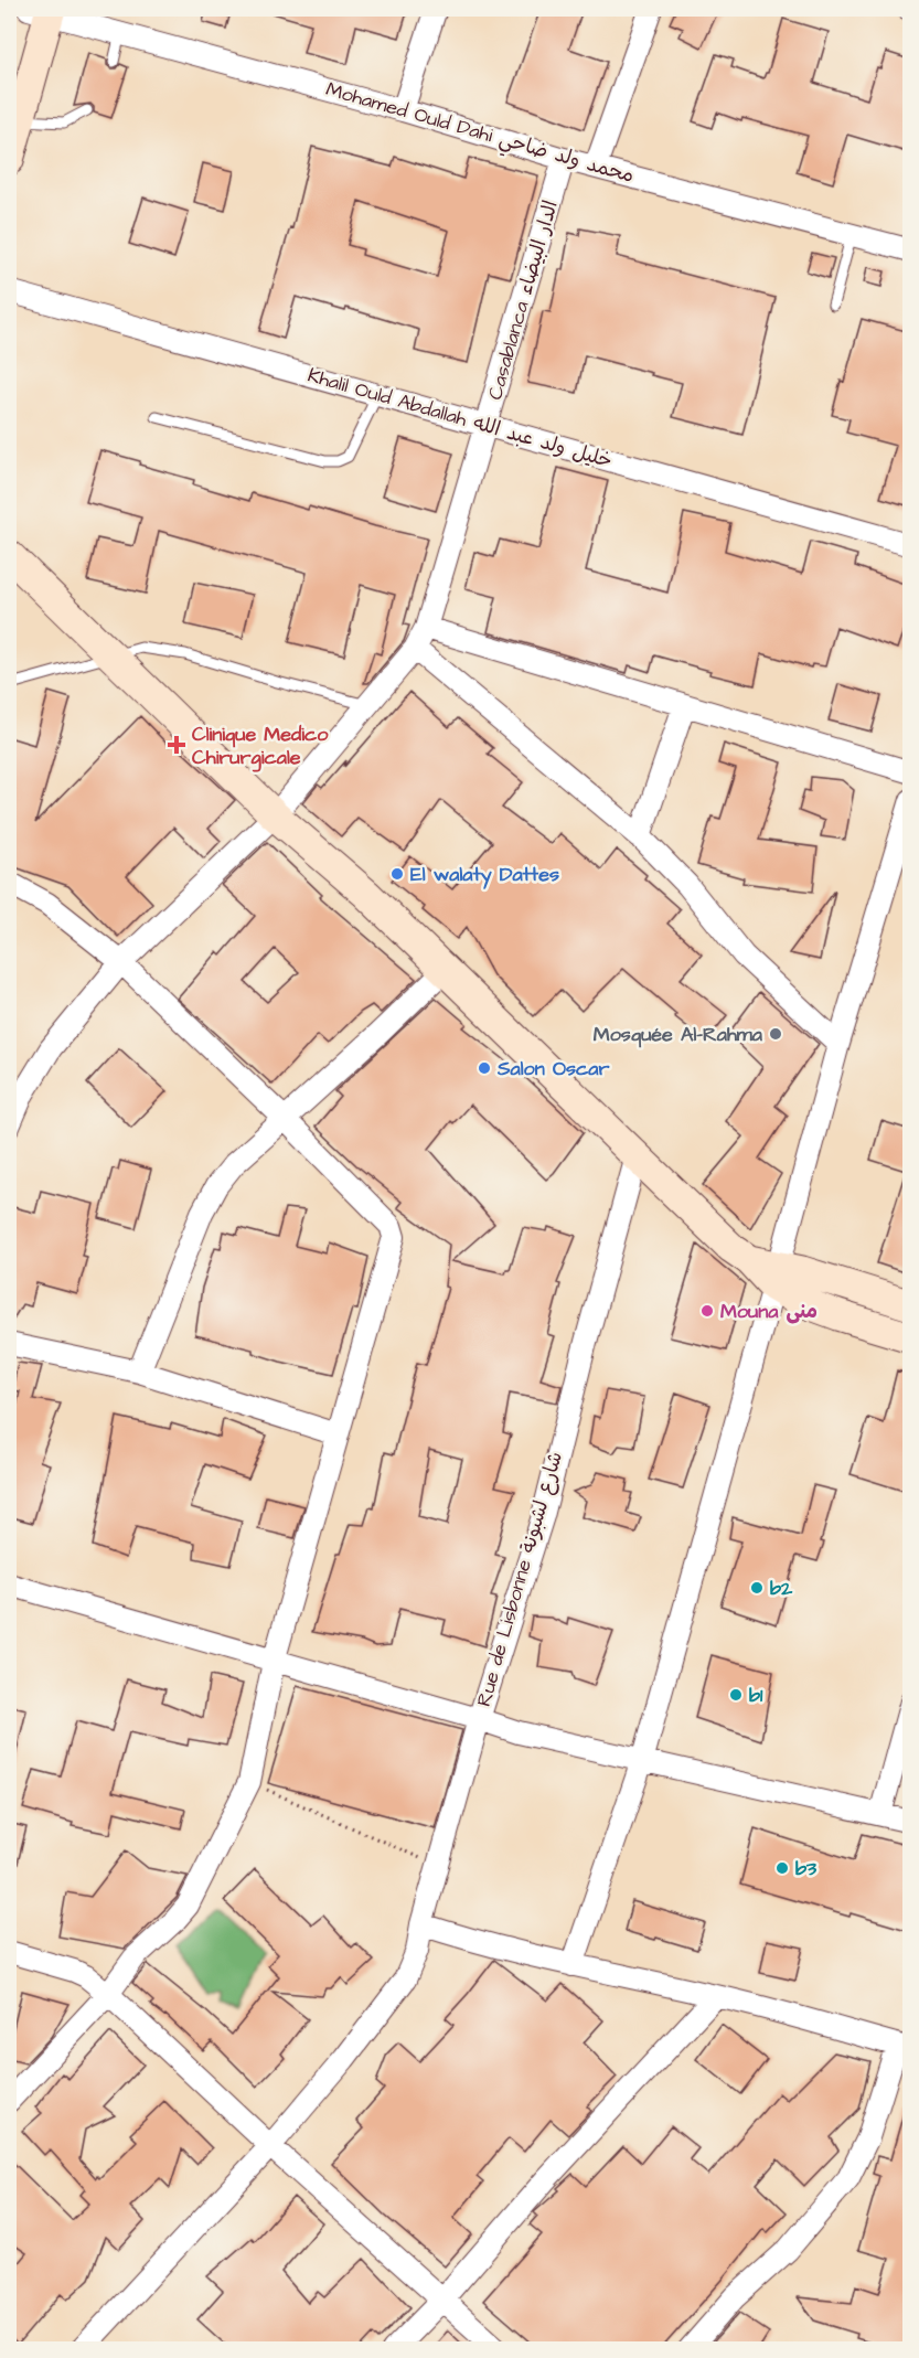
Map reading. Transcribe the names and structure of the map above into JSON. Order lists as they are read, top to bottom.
{
  "streets": {
    "street": [
      "Mohamed Ould Dahi محمد ولد ضاحي",
      "Casablanca الدار البيضاء",
      "Khalil Ould Abdallah خليل ولد عبد الله",
      "Rue de Lisbonne شارع لشبونة"
    ]
  },
  "crossings": [
    ["Mohamed Ould Dahi محمد ولد ضاحي", "Casablanca الدار البيضاء"],
    ["Casablanca الدار البيضاء", "Khalil Ould Abdallah خليل ولد عبد الله"]
  ],
  "places": {
    "health": ["Clinique Medico Chirurgicale"],
    "other": [
      "El walaty Dattes",
      "Mosquée Al-Rahma",
      "Salon Oscar",
      "Mouna منى",
      "b2",
      "b1",
      "b3"
    ]
  }
}
